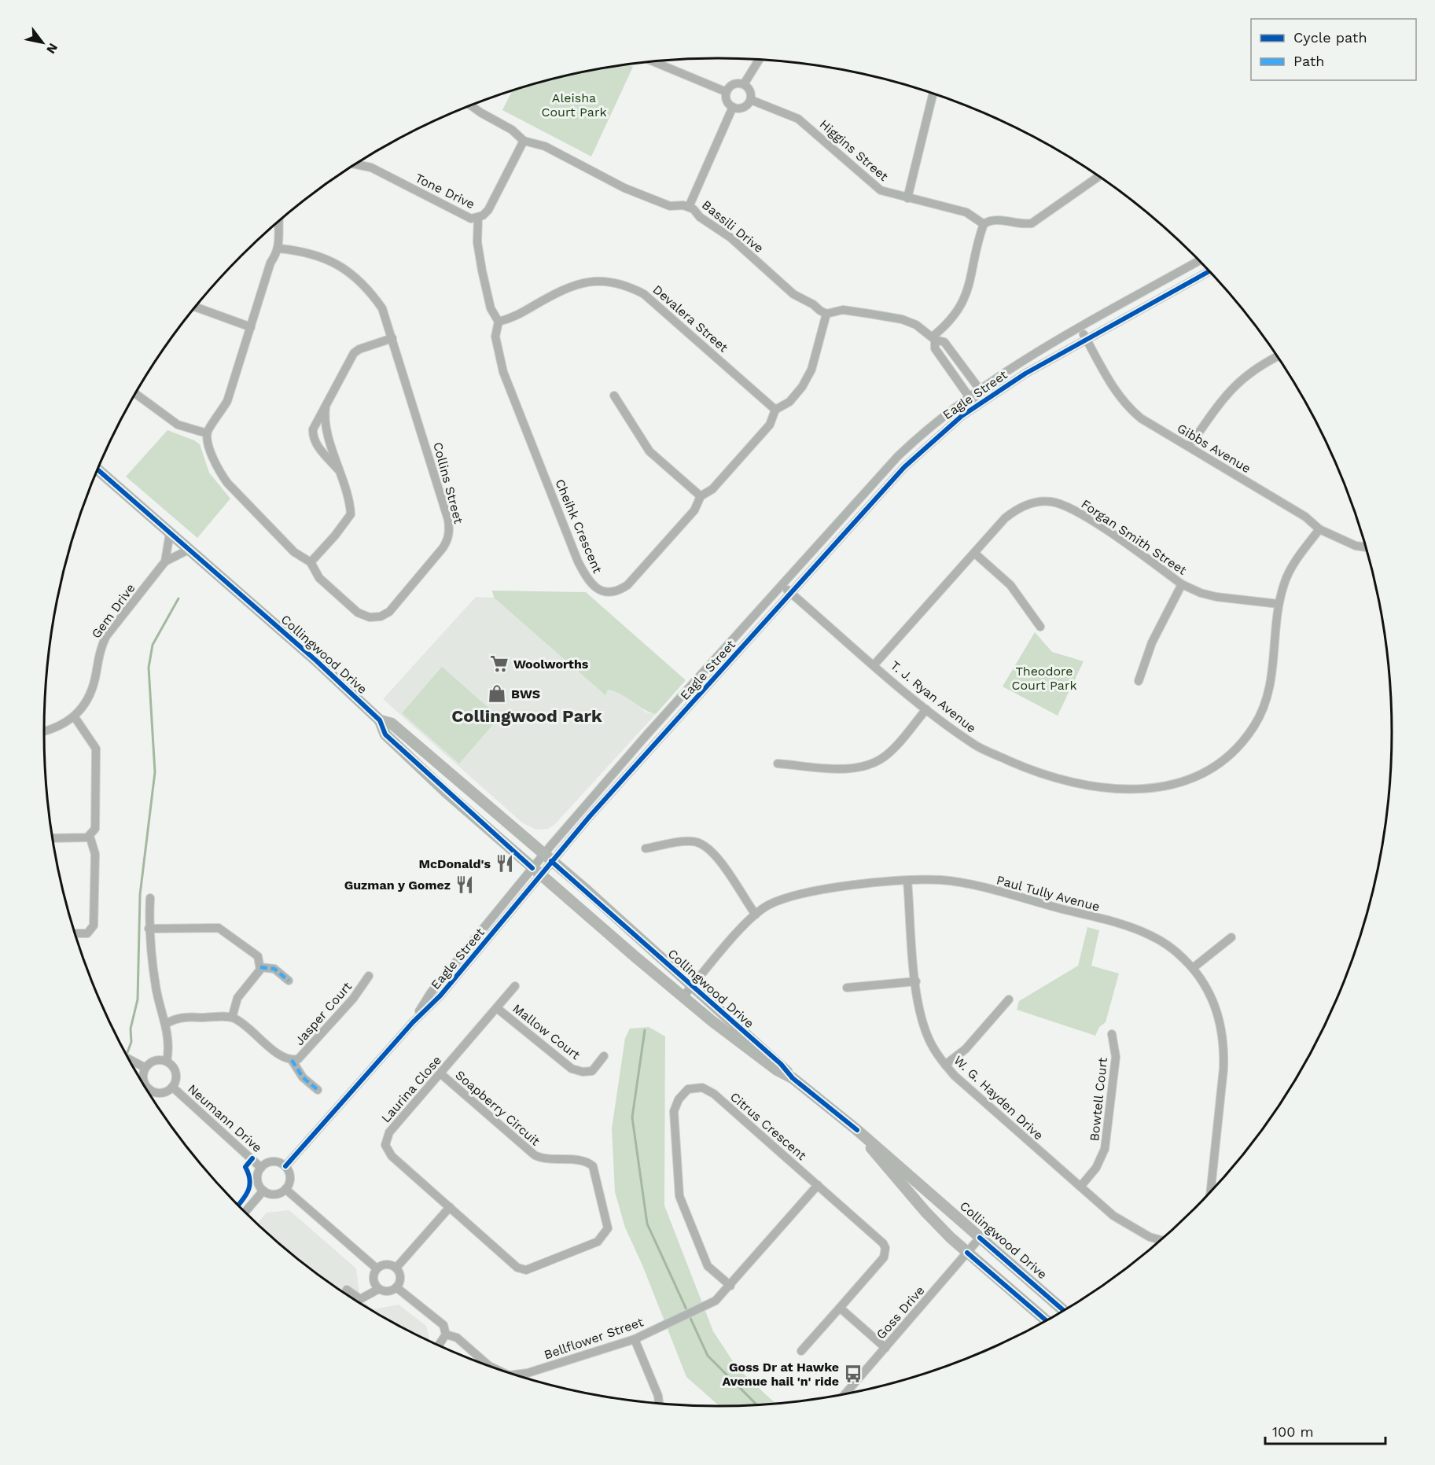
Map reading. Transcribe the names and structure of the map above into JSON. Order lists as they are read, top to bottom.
{
  "streets": {
    "main road": ["Collingwood Drive"],
    "street": [
      "Higgins Street",
      "Tone Drive",
      "Bassili Drive",
      "Devalera Street",
      "Eagle Street",
      "Gibbs Avenue",
      "Collins Street",
      "Cheihk Crescent",
      "Forgan Smith Street",
      "Gem Drive",
      "T. J. Ryan Avenue",
      "Paul Tully Avenue",
      "Jasper Court",
      "Mallow Court",
      "Laurina Close",
      "W. G. Hayden Drive",
      "Bowtell Court",
      "Soapberry Circuit",
      "Neumann Drive",
      "Citrus Crescent",
      "Goss Drive",
      "Bellflower Street"
    ]
  },
  "crossings": [
    ["Tone Drive", "Bassili Drive"],
    ["Tone Drive", "Cheihk Crescent"],
    ["Bassili Drive", "Cheihk Crescent"],
    ["Devalera Street", "Cheihk Crescent"],
    ["Eagle Street", "Gibbs Avenue"],
    ["Eagle Street", "Collingwood Drive"],
    ["Eagle Street", "T. J. Ryan Avenue"],
    ["Eagle Street", "Neumann Drive"],
    ["Gibbs Avenue", "T. J. Ryan Avenue"],
    ["Forgan Smith Street", "T. J. Ryan Avenue"],
    ["Gem Drive", "Collingwood Drive"],
    ["Collingwood Drive", "Paul Tully Avenue"],
    ["Collingwood Drive", "Goss Drive"],
    ["Paul Tully Avenue", "W. G. Hayden Drive"],
    ["Mallow Court", "Laurina Close"],
    ["Laurina Close", "Soapberry Circuit"],
    ["W. G. Hayden Drive", "Bowtell Court"],
    ["Citrus Crescent", "Bellflower Street"]
  ],
  "districts": ["Collingwood Park"],
  "parks": ["Aleisha Court Park", "Theodore Court Park"],
  "places": {
    "supermarket": ["Woolworths"],
    "shop": ["BWS"],
    "restaurant": ["McDonald's", "Guzman y Gomez"],
    "bus stop": ["Goss Dr at Hawke Avenue hail 'n' ride"]
  },
  "legend": ["Cycle path", "Path"],
  "scale_bar": "100 m",
  "north": "bottom right"
}
